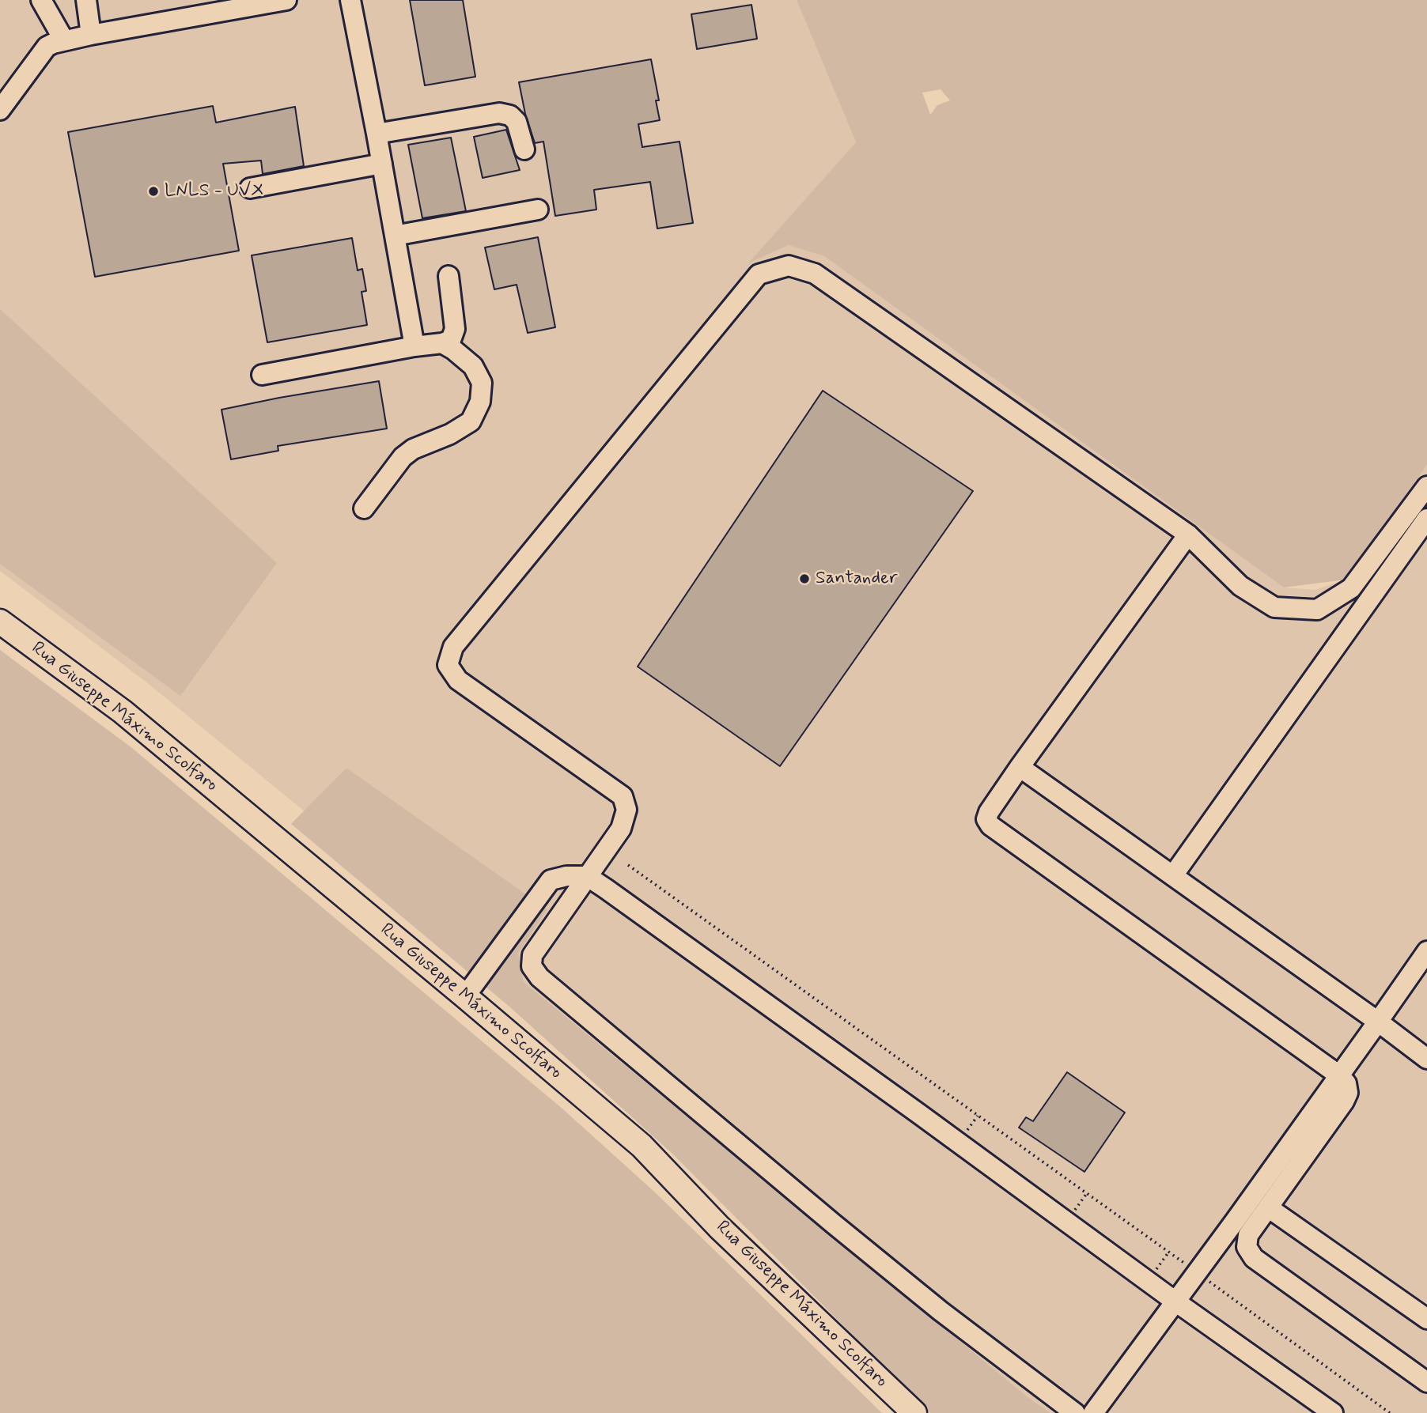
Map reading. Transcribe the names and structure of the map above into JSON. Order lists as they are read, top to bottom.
{
  "streets": {
    "main road": ["Rua Giuseppe Máximo Scolfaro"]
  },
  "places": ["LNLS - UVX", "Santander"]
}
